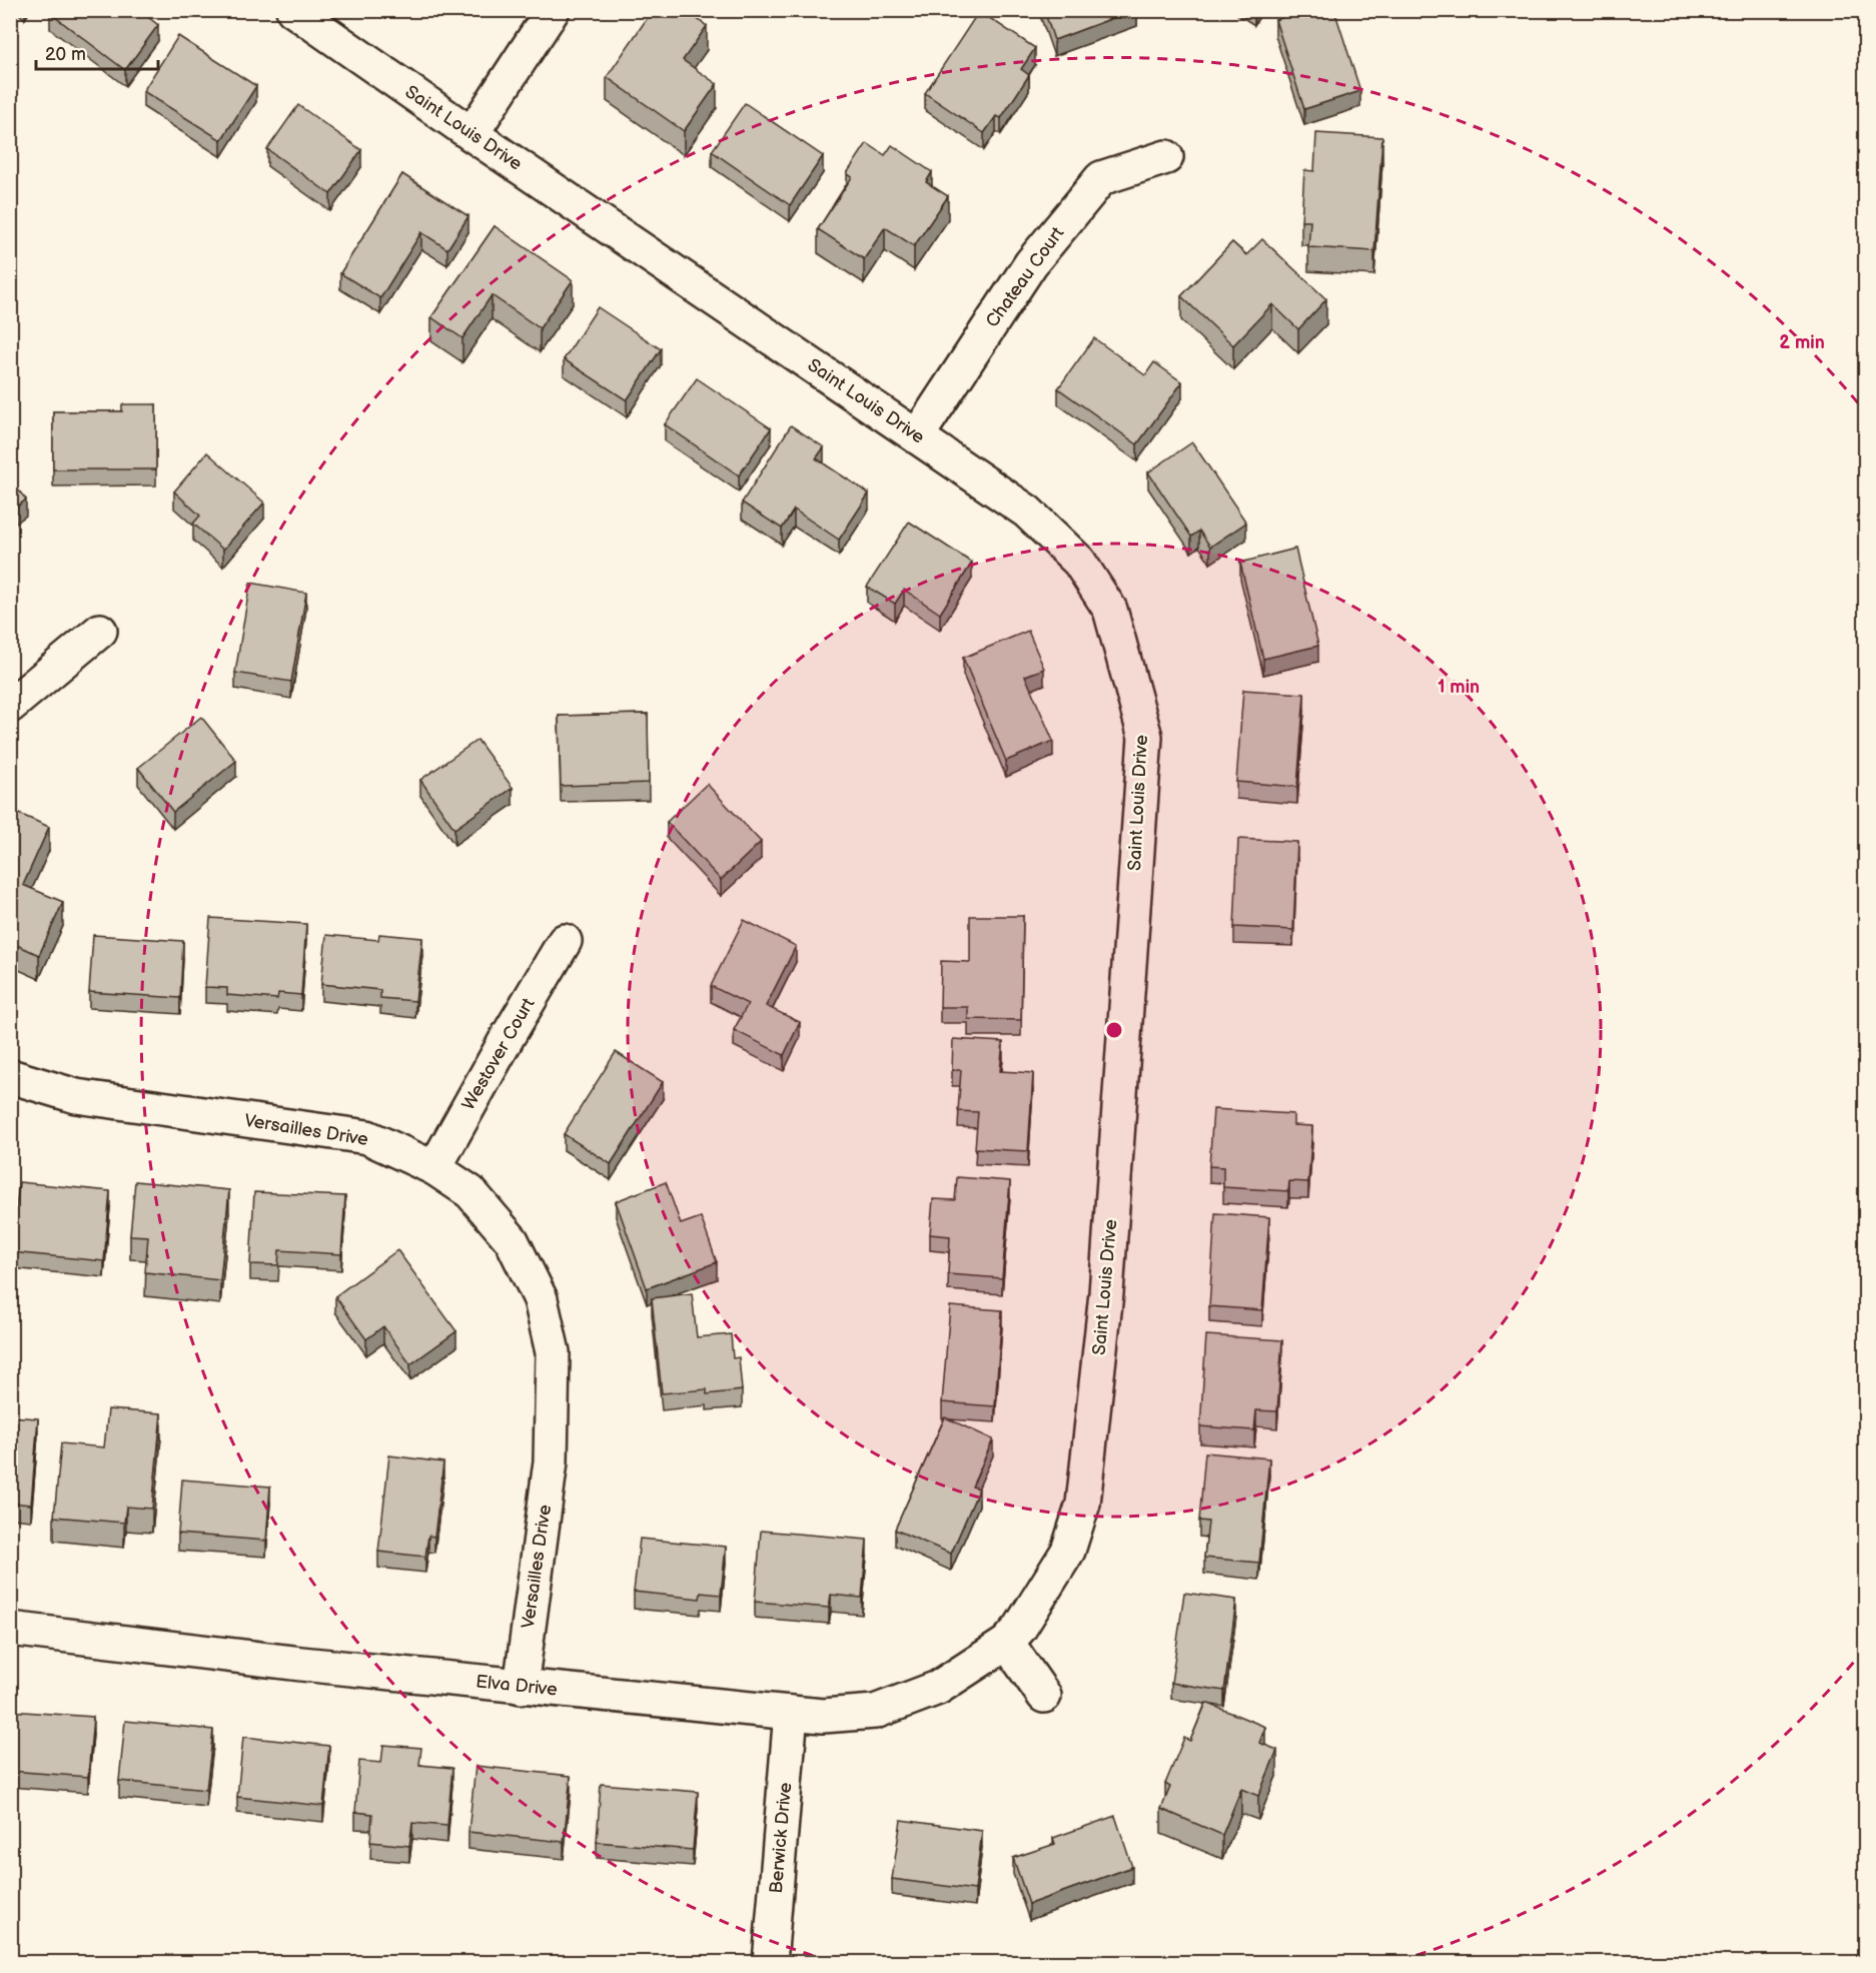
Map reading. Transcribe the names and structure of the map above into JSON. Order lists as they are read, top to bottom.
{
  "streets": {
    "street": [
      "Saint Louis Drive",
      "Chateau Court",
      "Westover Court",
      "Versailles Drive",
      "Elva Drive",
      "Berwick Drive"
    ]
  },
  "crossings": [
    ["Saint Louis Drive", "Chateau Court"],
    ["Saint Louis Drive", "Elva Drive"],
    ["Westover Court", "Versailles Drive"],
    ["Versailles Drive", "Elva Drive"],
    ["Elva Drive", "Berwick Drive"]
  ],
  "scale_bar": "20 m",
  "rings": ["2 min", "1 min"]
}
